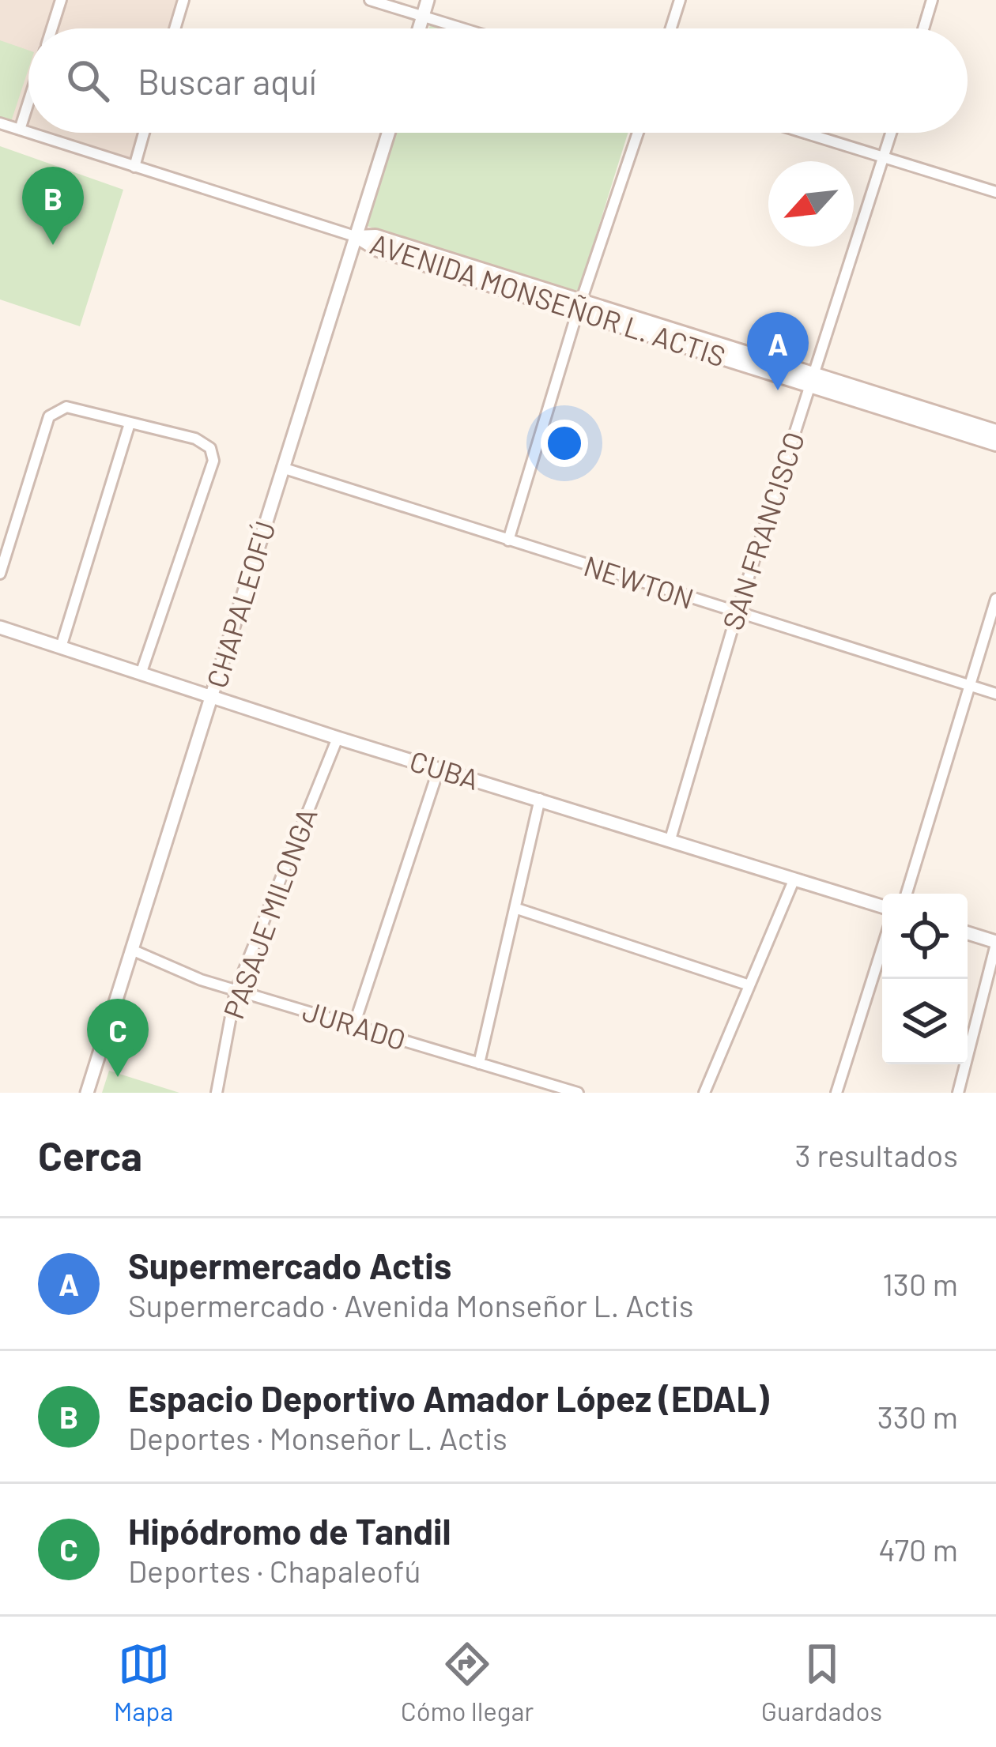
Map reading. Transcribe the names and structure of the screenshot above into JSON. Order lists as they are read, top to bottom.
{
  "streets": {
    "main road": ["AVENIDA MONSEÑOR L. ACTIS"],
    "street": [
      "SAN FRANCISCO",
      "NEWTON",
      "CHAPALEOFÚ",
      "CUBA",
      "PASAJE MILONGA",
      "JURADO"
    ]
  },
  "crossings": [
    ["AVENIDA MONSEÑOR L. ACTIS", "SAN FRANCISCO"],
    ["AVENIDA MONSEÑOR L. ACTIS", "CHAPALEOFÚ"],
    ["SAN FRANCISCO", "NEWTON"],
    ["SAN FRANCISCO", "CUBA"],
    ["NEWTON", "CHAPALEOFÚ"],
    ["CHAPALEOFÚ", "CUBA"],
    ["CHAPALEOFÚ", "JURADO"],
    ["CUBA", "PASAJE MILONGA"],
    ["PASAJE MILONGA", "JURADO"]
  ],
  "north": "bottom left",
  "page": {
    "search": "Buscar aquí",
    "pins": ["B", "A", "C"],
    "heading": ["Cerca", "3 resultados"],
    "list": [
      {
        "mark": "A",
        "name": "Supermercado Actis",
        "note": "Supermercado · Avenida Monseñor L. Actis",
        "value": "130 m"
      },
      {
        "mark": "B",
        "name": "Espacio Deportivo Amador López (EDAL)",
        "note": "Deportes · Monseñor L. Actis",
        "value": "330 m"
      },
      {
        "mark": "C",
        "name": "Hipódromo de Tandil",
        "note": "Deportes · Chapaleofú",
        "value": "470 m"
      }
    ],
    "nav": ["Mapa", "Cómo llegar", "Guardados"]
  }
}
